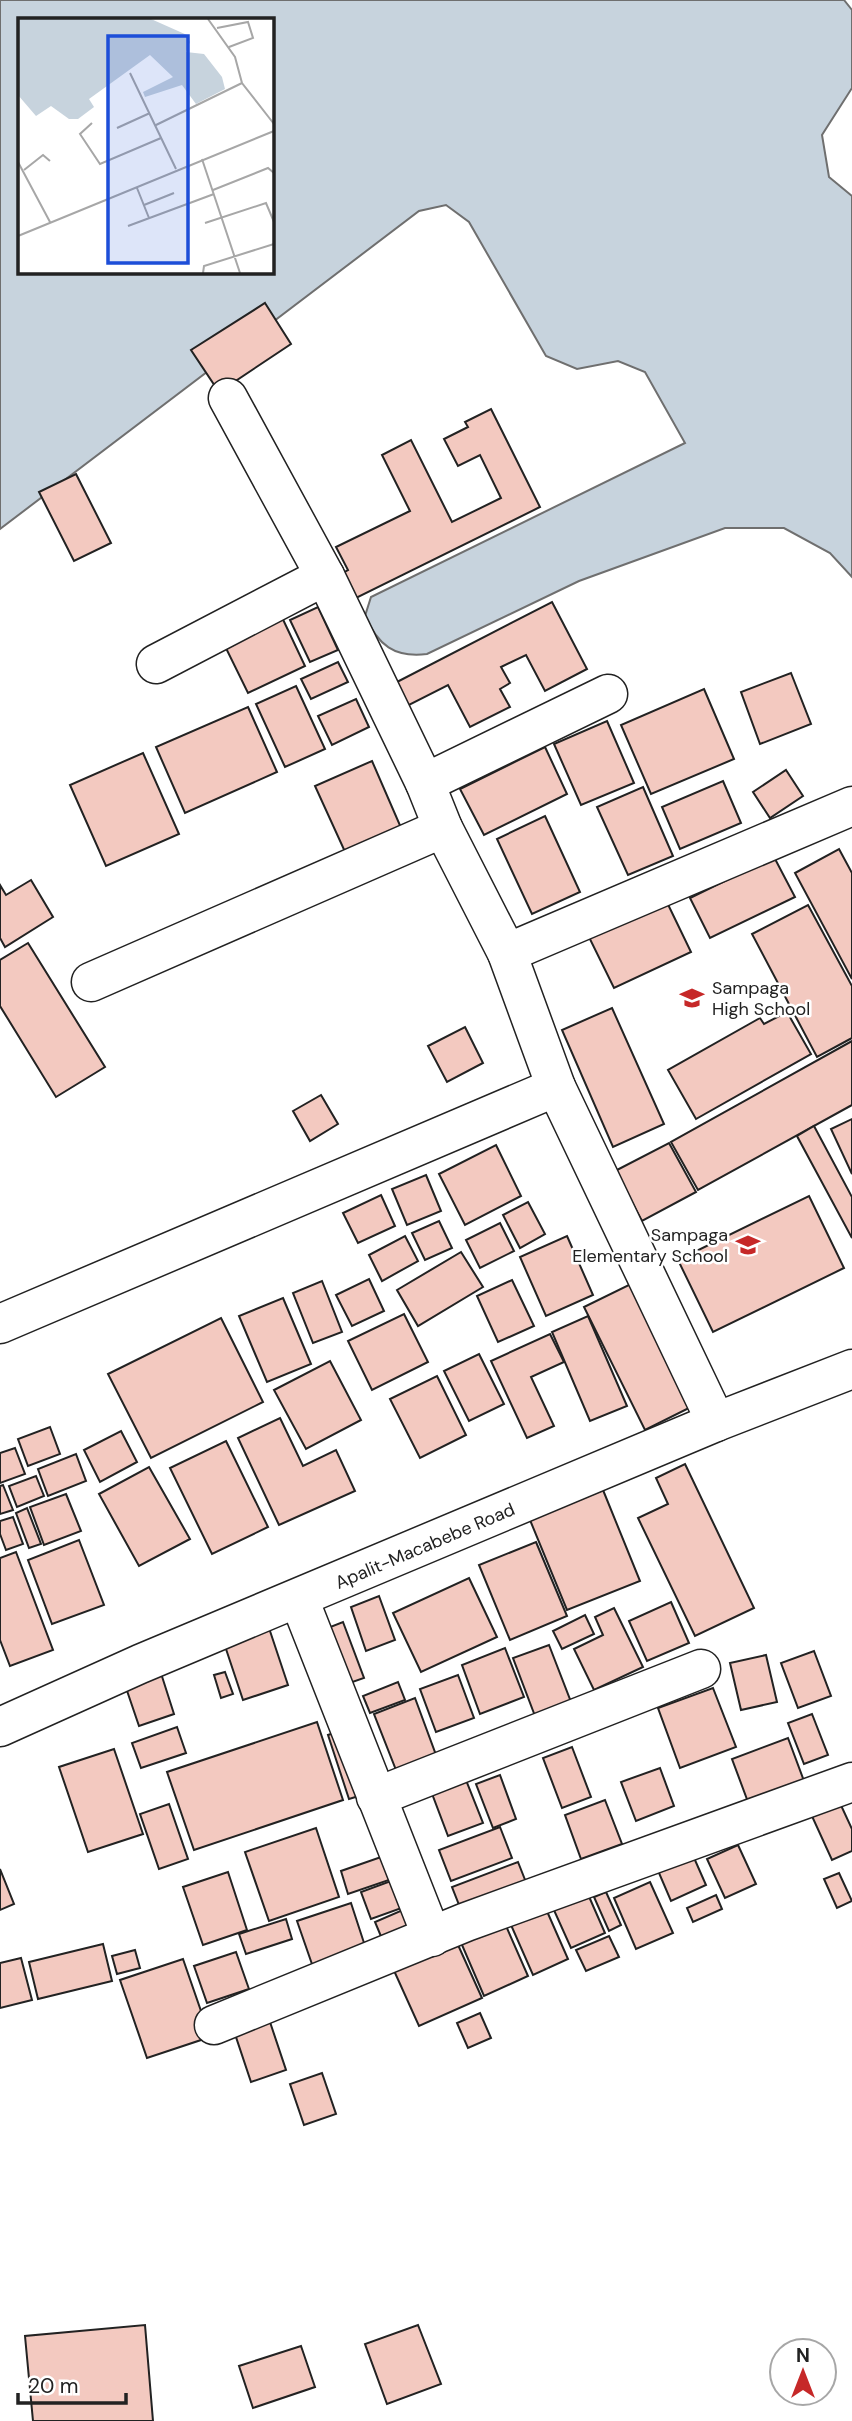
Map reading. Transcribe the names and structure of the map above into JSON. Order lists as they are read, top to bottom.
{
  "streets": {
    "street": ["Apalit-Macabebe Road"]
  },
  "places": {
    "school or university": ["Sampaga High School", "Sampaga Elementary School"]
  },
  "scale_bar": "20 m",
  "north": "top"
}
